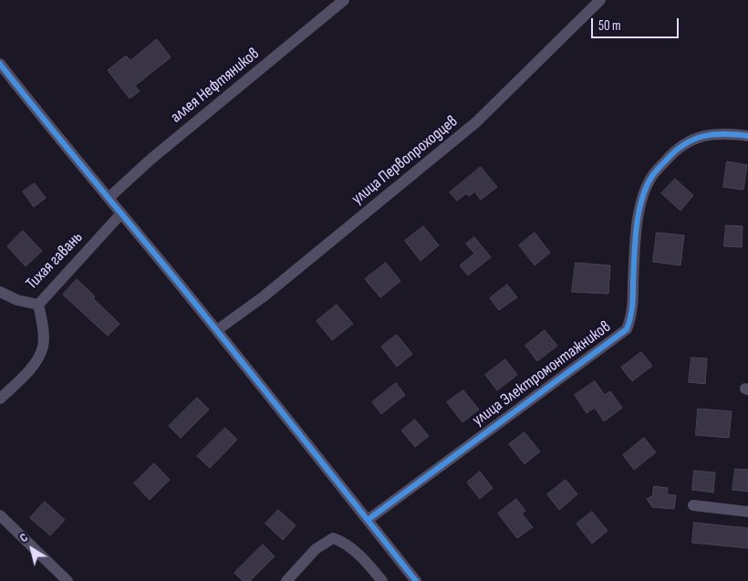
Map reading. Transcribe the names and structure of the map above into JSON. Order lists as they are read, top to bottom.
{
  "streets": {
    "street": [
      "аллея Нефтяников",
      "улица Первопроходцев",
      "Тихая гавань",
      "улица Электромонтажников"
    ]
  },
  "scale_bar": "50 m",
  "north": "top left"
}
